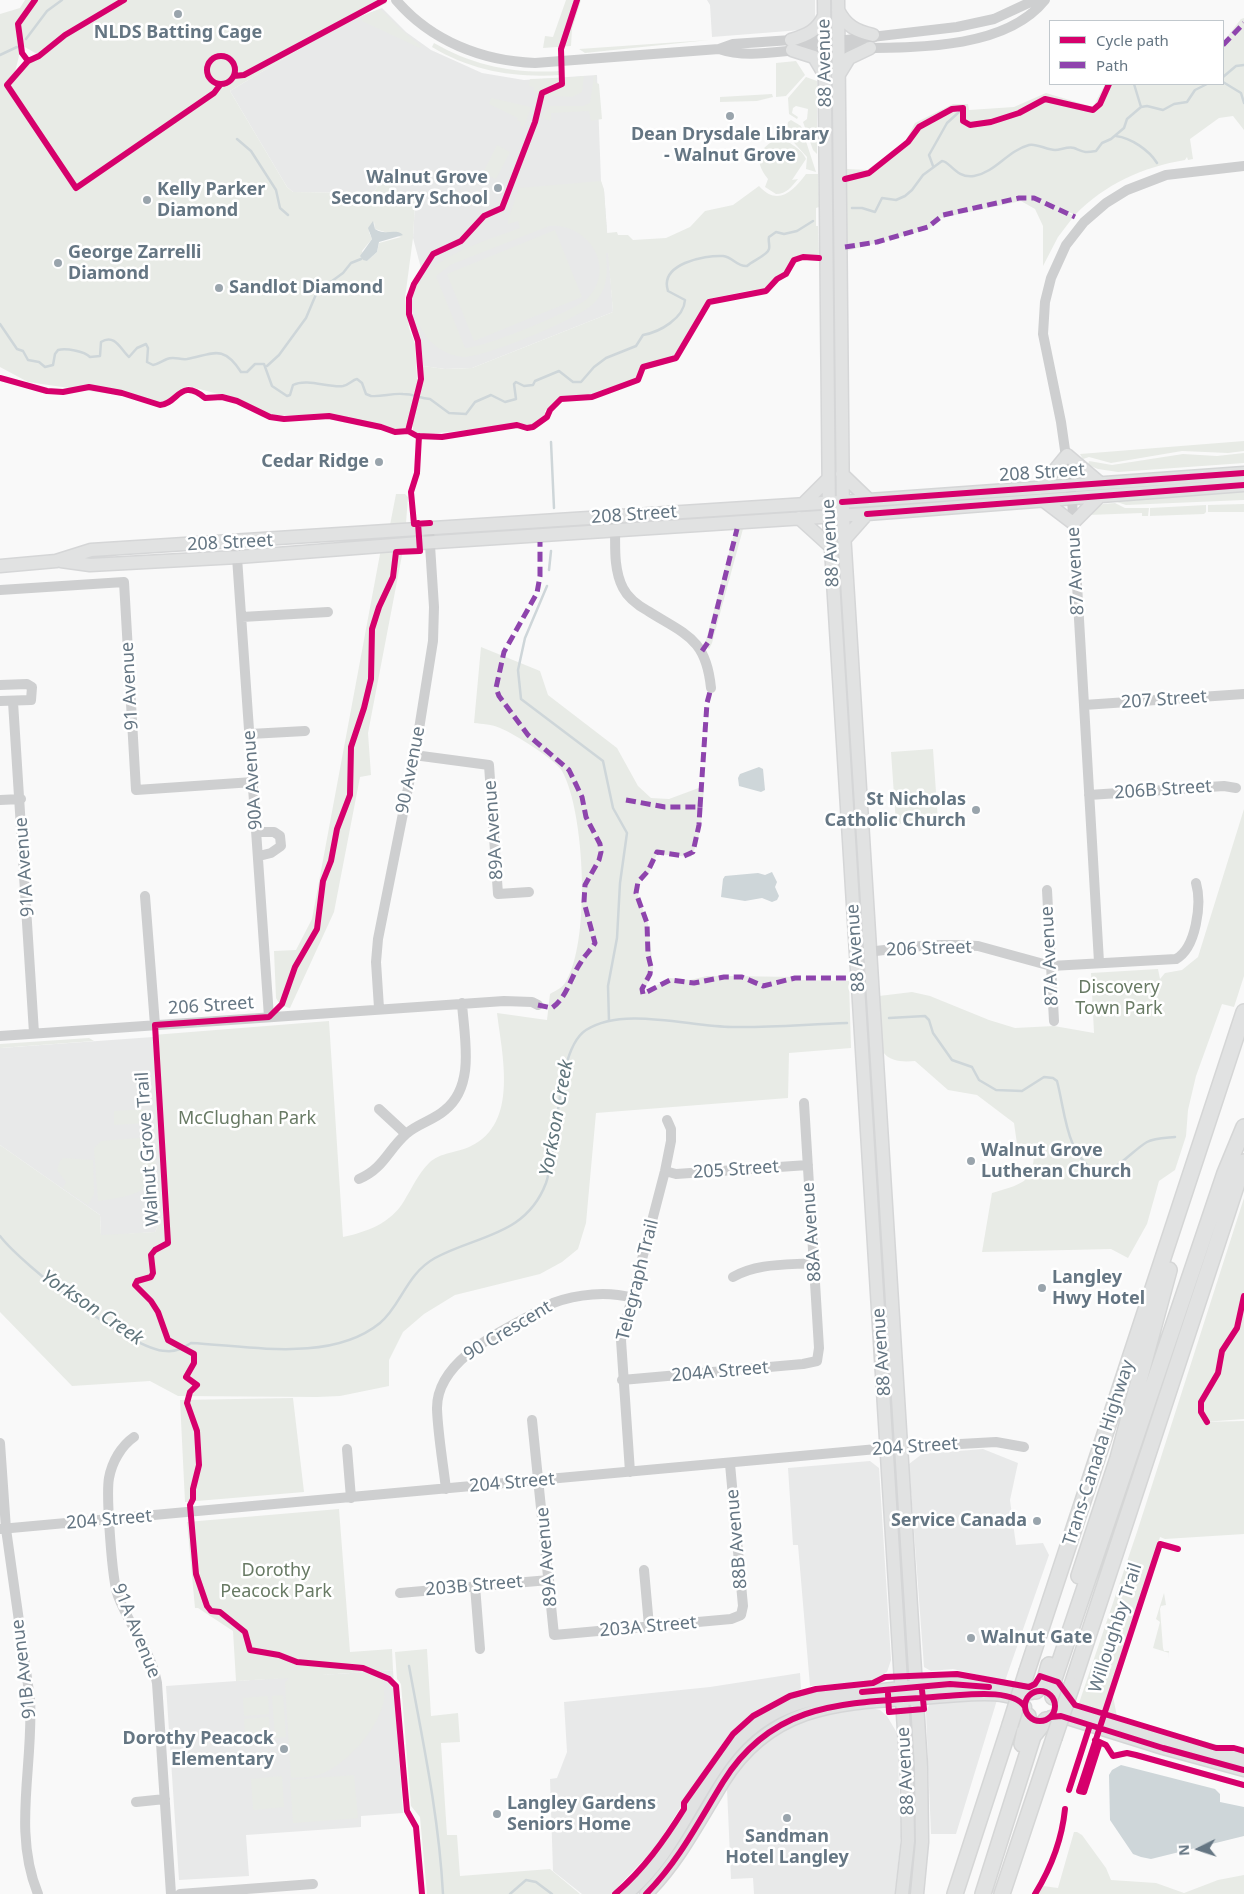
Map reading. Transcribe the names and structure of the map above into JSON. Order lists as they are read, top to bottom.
{
  "streets": {
    "highway": ["Trans-Canada Highway"],
    "main road": ["88 Avenue", "208 Street"],
    "street": [
      "87 Avenue",
      "91 Avenue",
      "207 Street",
      "90 Avenue",
      "90A Avenue",
      "206B Street",
      "89A Avenue",
      "91A Avenue",
      "206 Street",
      "87A Avenue",
      "205 Street",
      "88A Avenue",
      "Telegraph Trail",
      "90 Crescent",
      "204A Street",
      "204 Street",
      "88B Avenue",
      "203B Street",
      "203A Street",
      "91B Avenue"
    ],
    "cycle path": ["Walnut Grove Trail", "Willoughby Trail"]
  },
  "crossings": [
    ["88 Avenue", "208 Street"],
    ["88 Avenue", "206 Street"],
    ["88 Avenue", "204 Street"],
    ["208 Street", "87 Avenue"],
    ["208 Street", "90 Avenue"],
    ["208 Street", "90A Avenue"],
    ["87 Avenue", "207 Street"],
    ["87 Avenue", "206B Street"],
    ["87 Avenue", "206 Street"],
    ["91 Avenue", "90A Avenue"],
    ["90 Avenue", "89A Avenue"],
    ["90 Avenue", "206 Street"],
    ["90A Avenue", "206 Street"],
    ["89A Avenue", "204 Street"],
    ["89A Avenue", "203B Street"],
    ["89A Avenue", "203A Street"],
    ["91A Avenue", "206 Street"],
    ["91A Avenue", "204 Street"],
    ["206 Street", "87A Avenue"],
    ["205 Street", "88A Avenue"],
    ["205 Street", "Telegraph Trail"],
    ["88A Avenue", "204A Street"],
    ["Telegraph Trail", "90 Crescent"],
    ["Telegraph Trail", "204A Street"],
    ["Telegraph Trail", "204 Street"],
    ["90 Crescent", "204 Street"],
    ["204 Street", "88B Avenue"],
    ["204 Street", "91B Avenue"],
    ["88B Avenue", "203A Street"]
  ],
  "water": ["Yorkson Creek"],
  "parks": ["Discovery Town Park", "McClughan Park", "Dorothy Peacock Park"],
  "places": [
    "NLDS Batting Cage",
    "Dean Drysdale Library - Walnut Grove",
    "Walnut Grove Secondary School",
    "Kelly Parker Diamond",
    "George Zarrelli Diamond",
    "Sandlot Diamond",
    "Cedar Ridge",
    "St Nicholas Catholic Church",
    "Walnut Grove Lutheran Church",
    "Langley Hwy Hotel",
    "Service Canada",
    "Walnut Gate",
    "Dorothy Peacock Elementary",
    "Langley Gardens Seniors Home",
    "Sandman Hotel Langley"
  ],
  "legend": ["Cycle path", "Path"],
  "north": "left"
}
